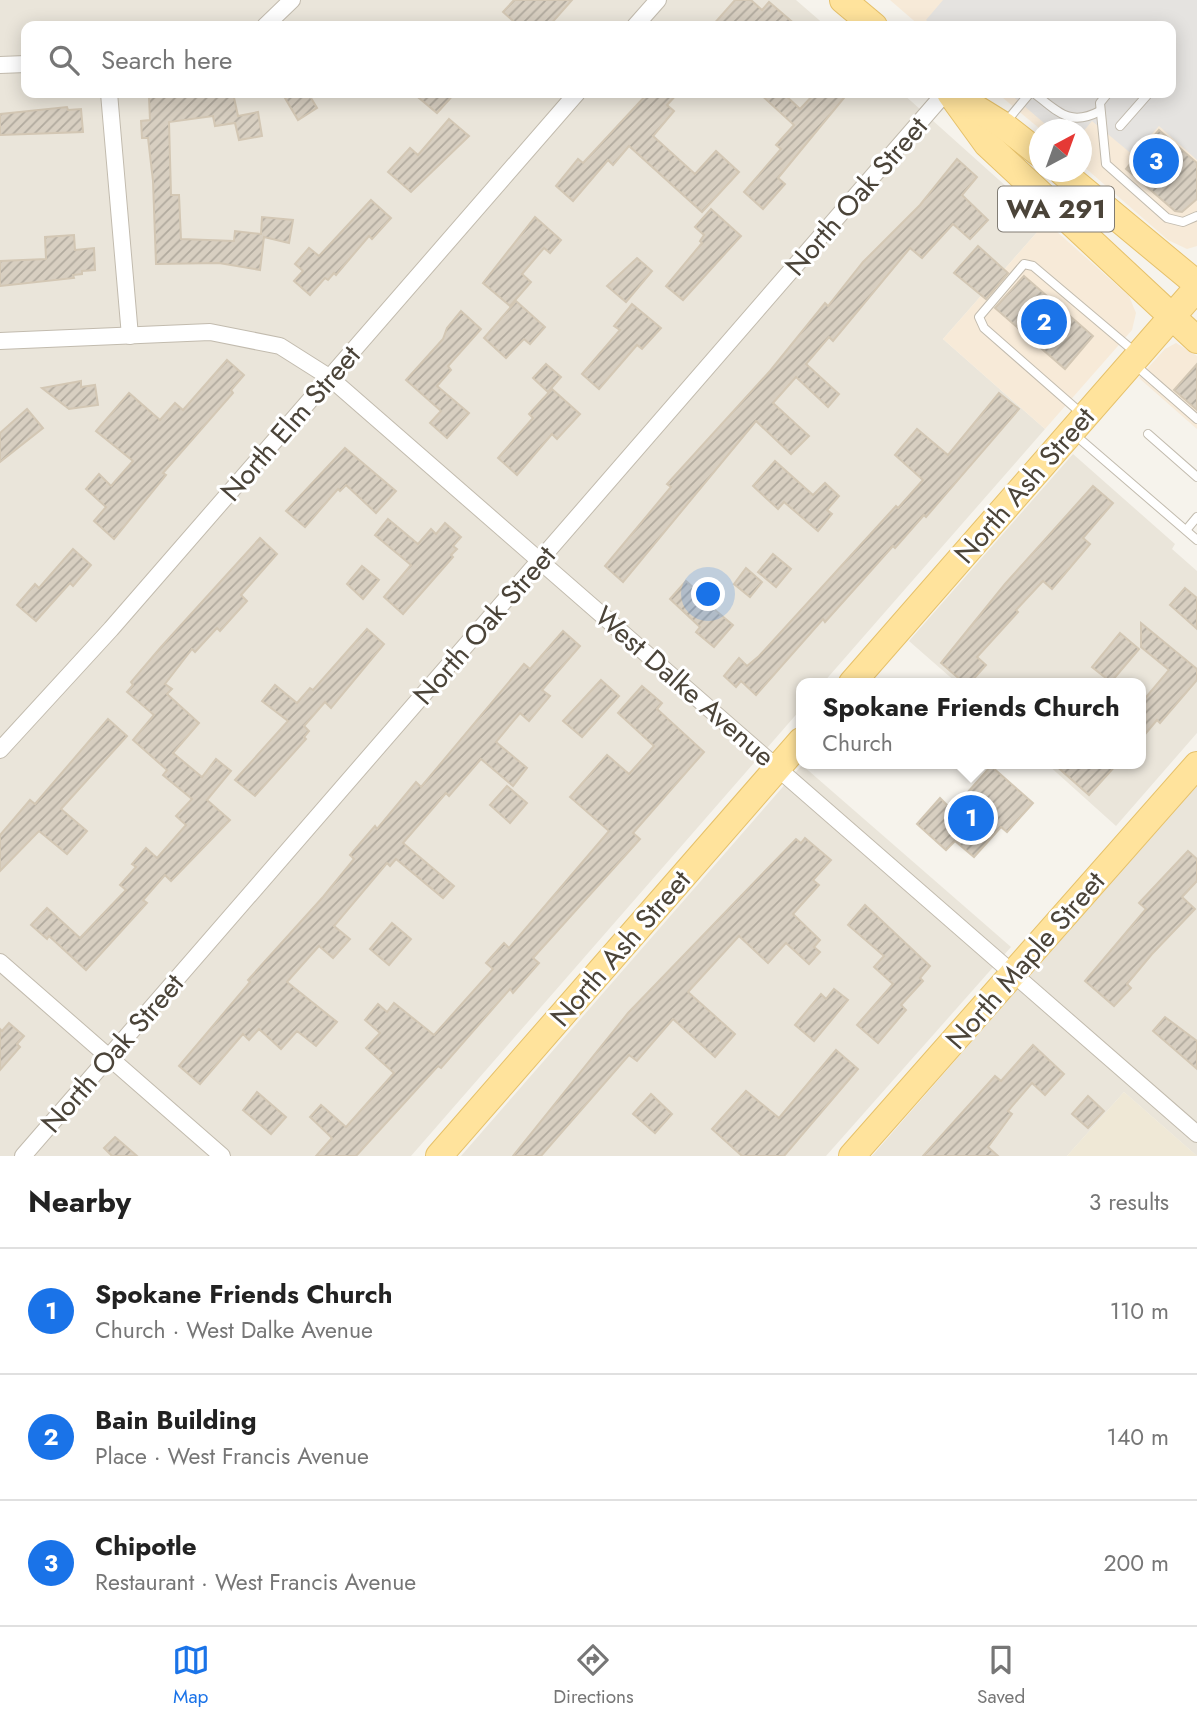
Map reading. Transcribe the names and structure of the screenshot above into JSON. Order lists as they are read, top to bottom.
{
  "streets": {
    "main road": ["WA 291", "North Ash Street", "North Maple Street"],
    "street": ["North Oak Street", "North Elm Street", "West Dalke Avenue"]
  },
  "crossings": [
    ["North Oak Street", "West Dalke Avenue"],
    ["WA 291", "North Ash Street"],
    ["North Elm Street", "West Dalke Avenue"],
    ["North Ash Street", "West Dalke Avenue"],
    ["West Dalke Avenue", "North Maple Street"]
  ],
  "north": "top right",
  "page": {
    "search": "Search here",
    "pins": ["3", "2", "1"],
    "popup": ["Spokane Friends Church", "Church"],
    "heading": ["Nearby", "3 results"],
    "list": [
      {
        "mark": "1",
        "name": "Spokane Friends Church",
        "note": "Church · West Dalke Avenue",
        "value": "110 m"
      },
      {
        "mark": "2",
        "name": "Bain Building",
        "note": "Place · West Francis Avenue",
        "value": "140 m"
      },
      {
        "mark": "3",
        "name": "Chipotle",
        "note": "Restaurant · West Francis Avenue",
        "value": "200 m"
      }
    ],
    "nav": ["Map", "Directions", "Saved"]
  }
}
